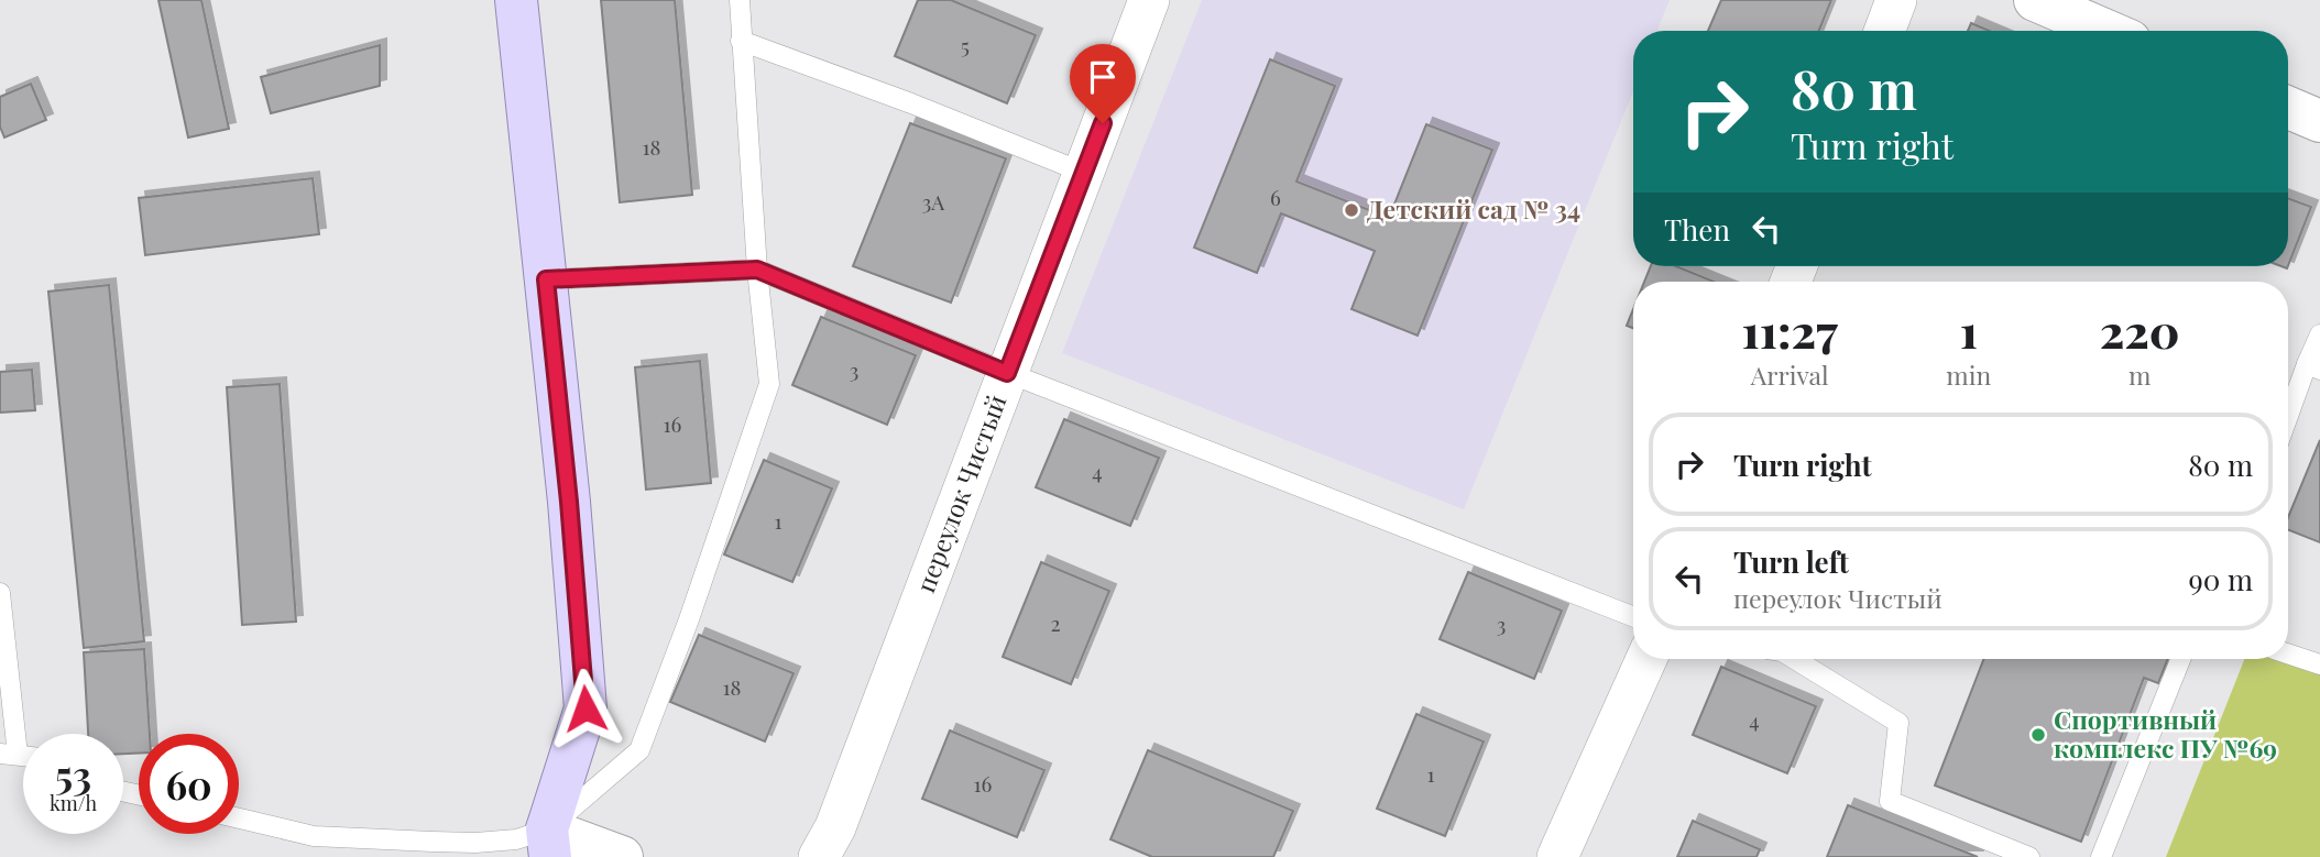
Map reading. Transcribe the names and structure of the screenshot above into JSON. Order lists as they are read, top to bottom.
{
  "streets": {
    "street": ["переулок Чистый"]
  },
  "places": ["Детский сад № 34", "Спортивный комплекс ПУ №69"],
  "house_numbers": [
    "5",
    "18",
    "6",
    "3А",
    "3",
    "16",
    "4",
    "1",
    "2",
    "3",
    "18",
    "4",
    "1",
    "16"
  ],
  "page": {
    "turn": ["80 m", "Turn right"],
    "then": "Then",
    "eta": [
      "11:27",
      "Arrival",
      "1",
      "min",
      "220",
      "m"
    ],
    "list": [
      {
        "name": "Turn right",
        "value": "80 m"
      },
      {
        "name": "Turn left",
        "note": "переулок Чистый",
        "value": "90 m"
      }
    ],
    "speed": "53 km/h",
    "limit": "60"
  }
}
